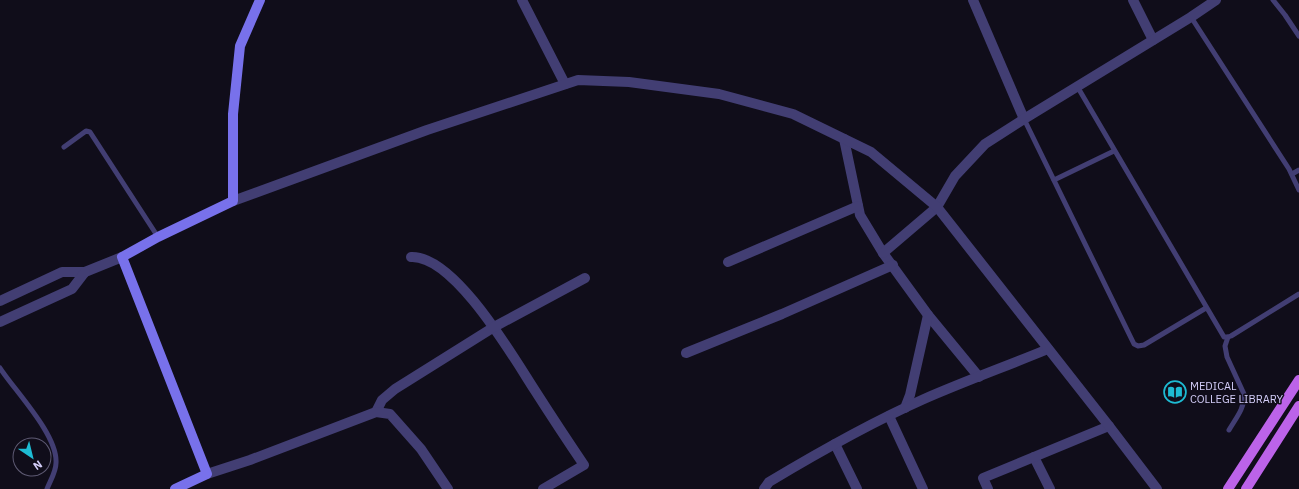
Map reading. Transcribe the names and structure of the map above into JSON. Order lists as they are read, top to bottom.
{
  "places": {
    "library": ["MEDICAL COLLEGE LIBRARY"]
  },
  "north": "bottom right"
}
